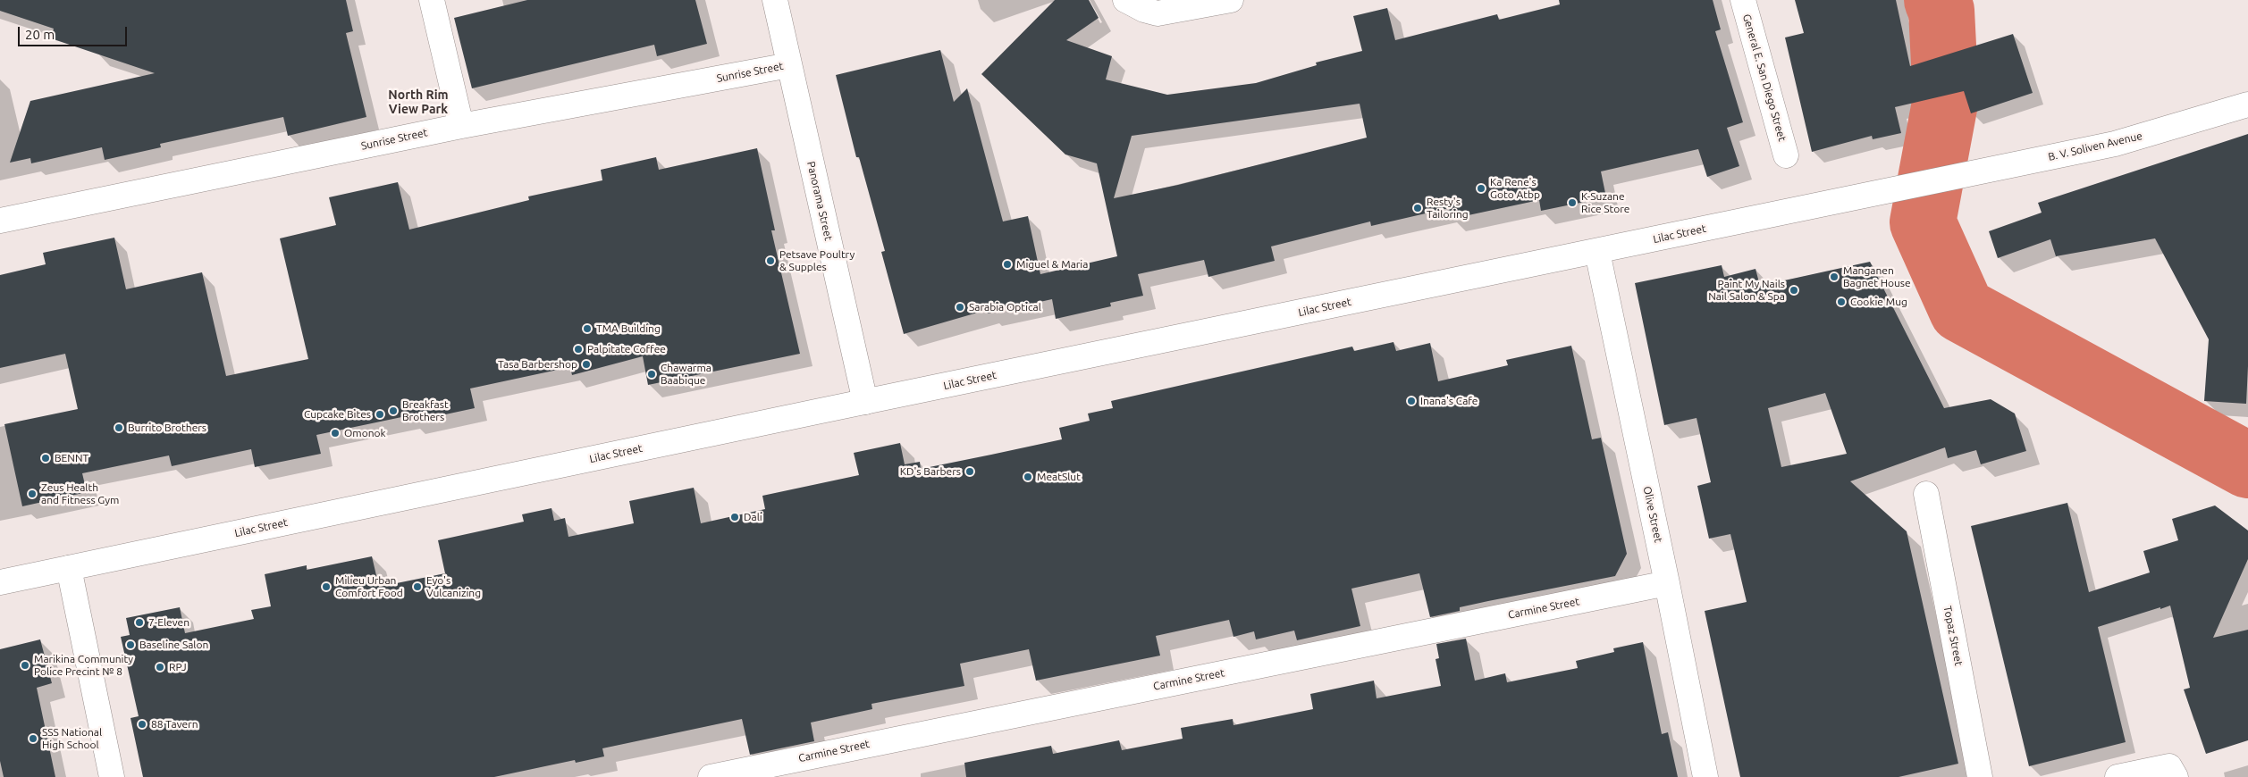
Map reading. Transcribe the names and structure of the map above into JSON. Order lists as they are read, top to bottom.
{
  "streets": {
    "street": [
      "Sunrise Street",
      "General E. San Diego Street",
      "B. V. Soliven Avenue",
      "Panorama Street",
      "Lilac Street",
      "Olive Street",
      "Carmine Street",
      "Topaz Street"
    ]
  },
  "crossings": [
    ["Sunrise Street", "Panorama Street"],
    ["B. V. Soliven Avenue", "Lilac Street"],
    ["Panorama Street", "Lilac Street"],
    ["Lilac Street", "Olive Street"],
    ["Olive Street", "Carmine Street"]
  ],
  "districts": ["North Rim View Park"],
  "places": [
    "Ka Rene's Goto Atbp",
    "K-Suzane Rice Store",
    "Resty's Tailoring",
    "Petsave Poultry & Supples",
    "Miguel & Maria",
    "Manganen Bagnet House",
    "Paint My Nails Nail Salon & Spa",
    "Cookie Mug",
    "Sarabia Optical",
    "TMA Building",
    "Palpitate Coffee",
    "Tasa Barbershop",
    "Chawarma Baabique",
    "Inana's Cafe",
    "Breakfast Brothers",
    "Cupcake Bites",
    "Burrito Brothers",
    "Omonok",
    "BENNT",
    "KD's Barbers",
    "MeatSlut",
    "Zeus Health and Fitness Gym",
    "Dali",
    "Milieu Urban Comfort Food",
    "Eyo's Vulcanizing",
    "7-Eleven",
    "Baseline Salon",
    "Marikina Community Police Precint № 8",
    "RPJ",
    "88 Tavern",
    "SSS National High School"
  ],
  "scale_bar": "20 m"
}
